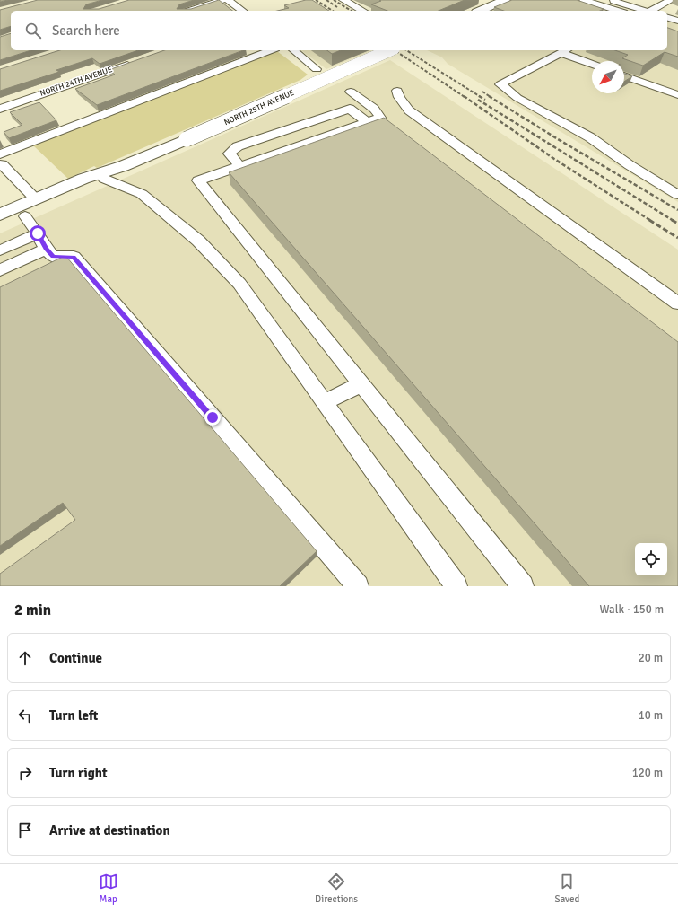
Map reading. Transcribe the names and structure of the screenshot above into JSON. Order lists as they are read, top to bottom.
{
  "streets": {
    "main road": ["NORTH 25TH AVENUE"],
    "street": ["NORTH 24TH AVENUE"]
  },
  "north": "bottom left",
  "page": {
    "search": "Search here",
    "heading": ["2 min", "Walk · 150 m"],
    "list": [
      ["Continue", "20 m"],
      ["Turn left", "10 m"],
      ["Turn right", "120 m"],
      "Arrive at destination"
    ],
    "nav": ["Map", "Directions", "Saved"]
  }
}
